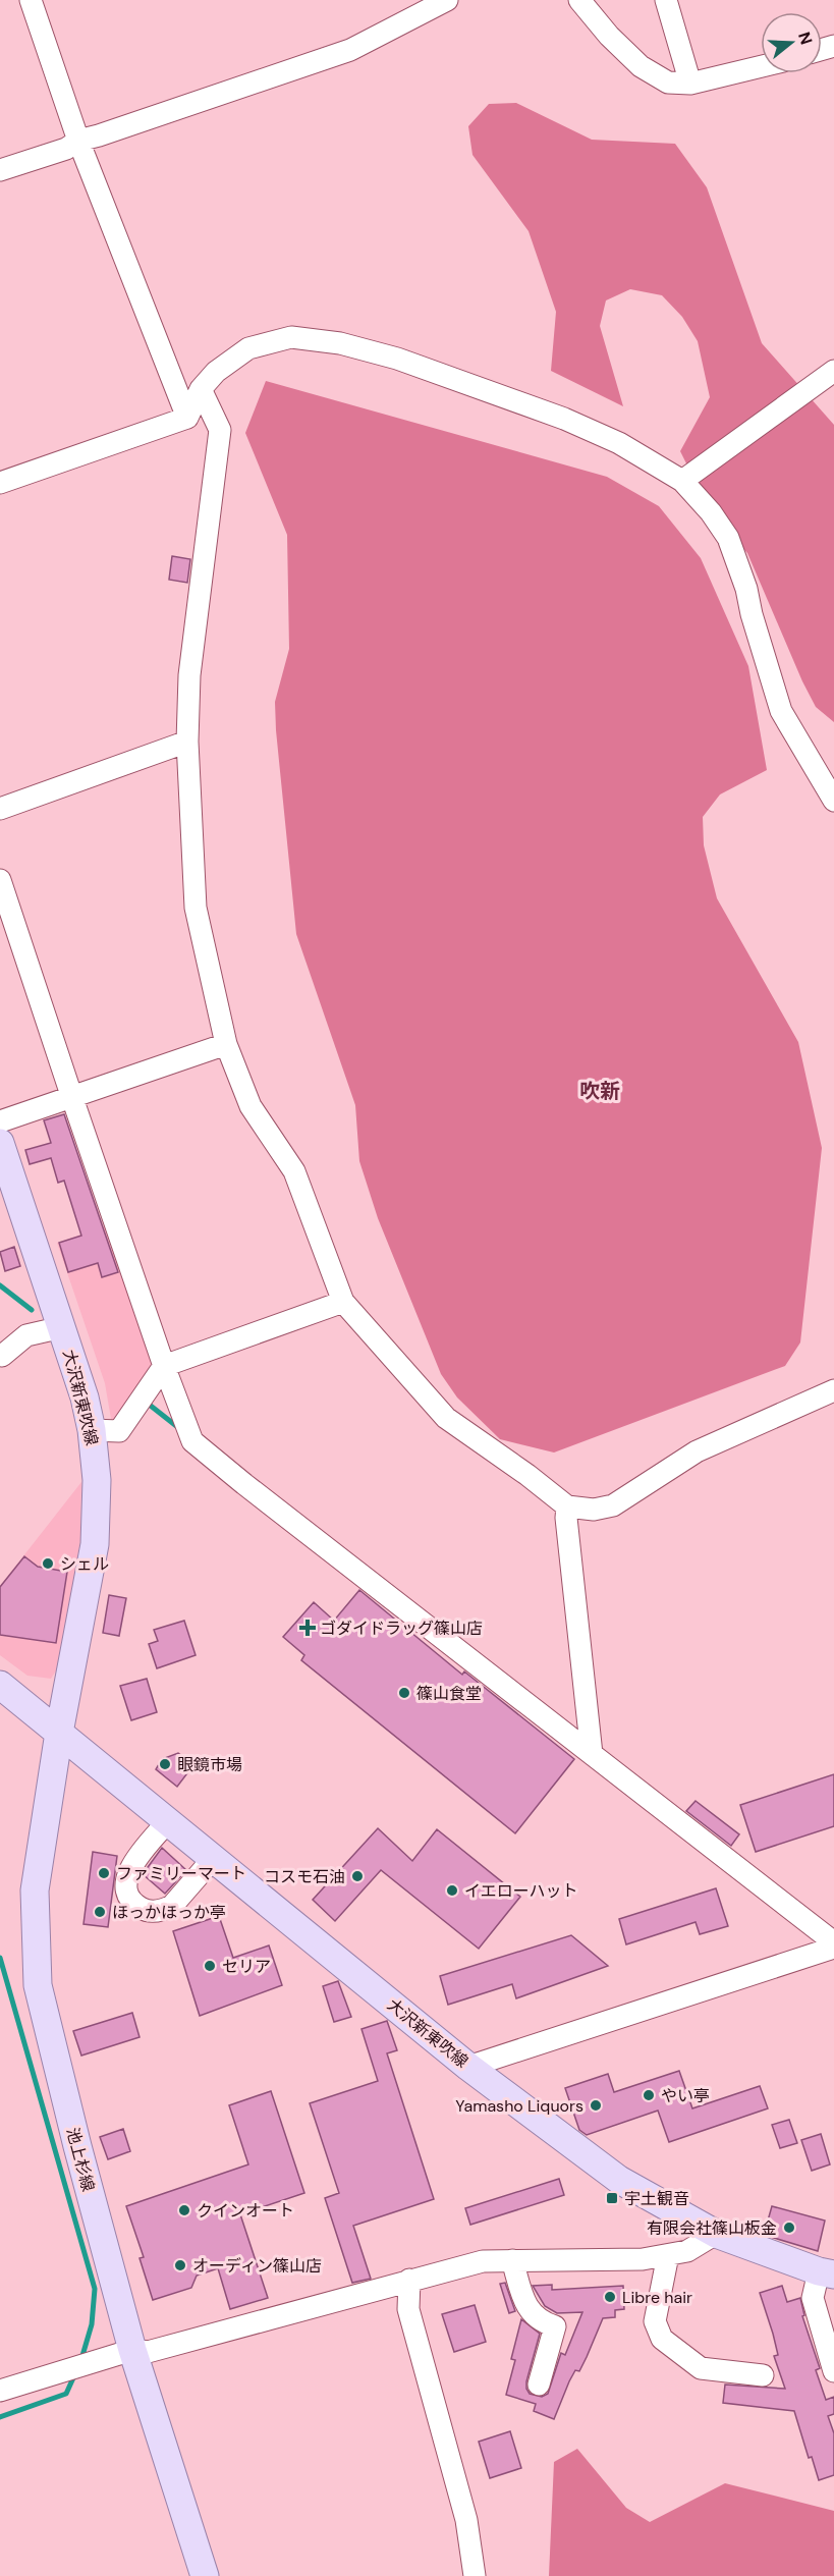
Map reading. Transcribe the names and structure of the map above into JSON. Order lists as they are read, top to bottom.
{
  "streets": {
    "main road": ["大沢新東吹線", "池上杉線"]
  },
  "crossings": [
    ["大沢新東吹線", "池上杉線"]
  ],
  "districts": ["吹新"],
  "places": {
    "other": [
      "シェル",
      "篠山食堂",
      "眼鏡市場",
      "ファミリーマート",
      "コスモ石油",
      "イエローハット",
      "ほっかほっか亭",
      "セリア",
      "やい亭",
      "Yamasho Liquors",
      "クインオート",
      "有限会社篠山板金",
      "オーディン篠山店",
      "Libre hair"
    ],
    "health": ["ゴダイドラッグ篠山店"],
    "transit": ["宇土観音"]
  },
  "north": "right"
}
